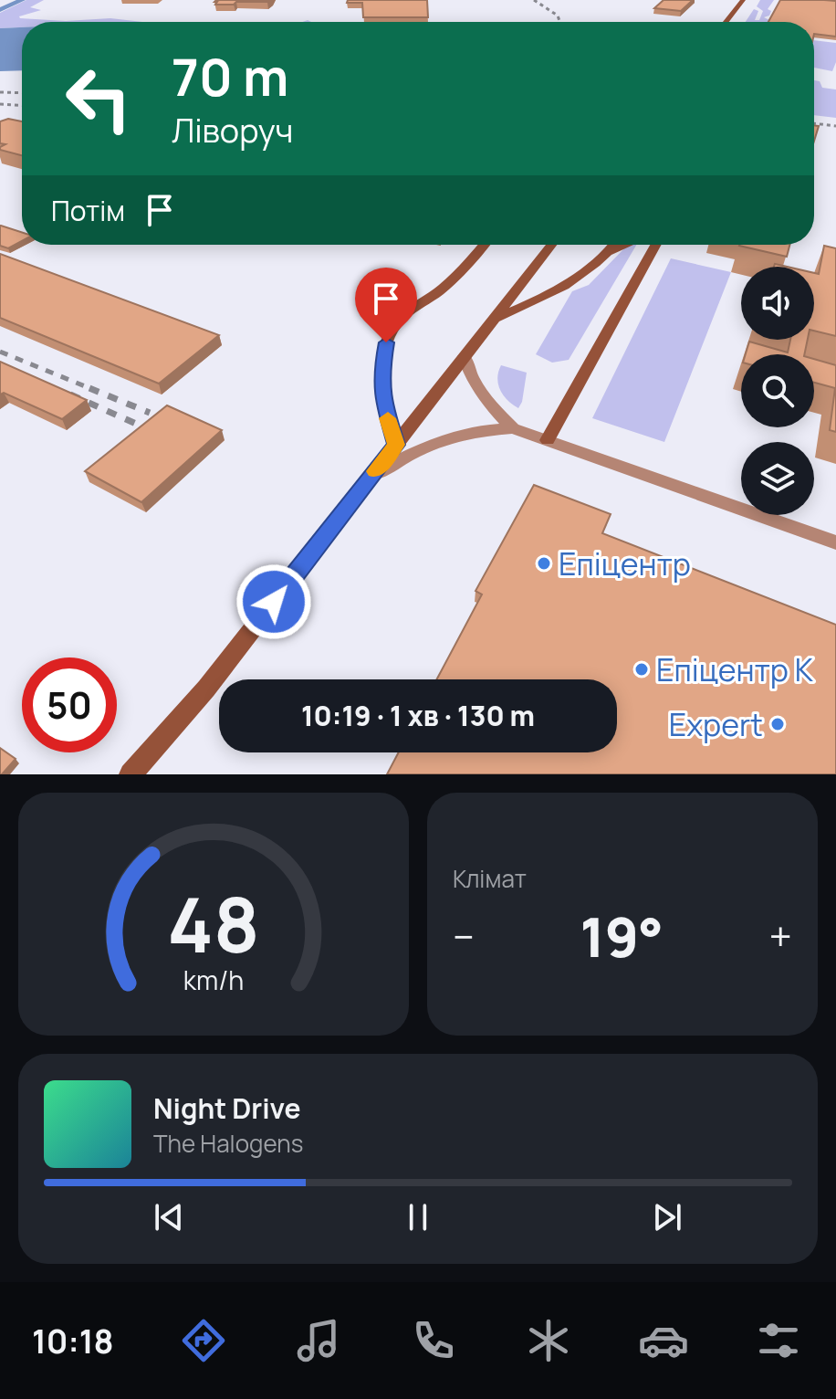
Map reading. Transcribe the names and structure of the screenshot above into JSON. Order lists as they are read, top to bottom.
{
  "places": ["Епіцентр", "Епіцентр К", "Expert"],
  "page": {
    "turn": ["70 m", "Ліворуч"],
    "then": "Потім",
    "limit": "50",
    "trip": "10:19 · 1 хв · 130 m",
    "tile": "Клімат",
    "heat": ["−", "19°", "+"],
    "song": ["Night Drive", "The Halogens"],
    "tabs": "10:18",
    "gauge": ["48", "km/h"]
  }
}
